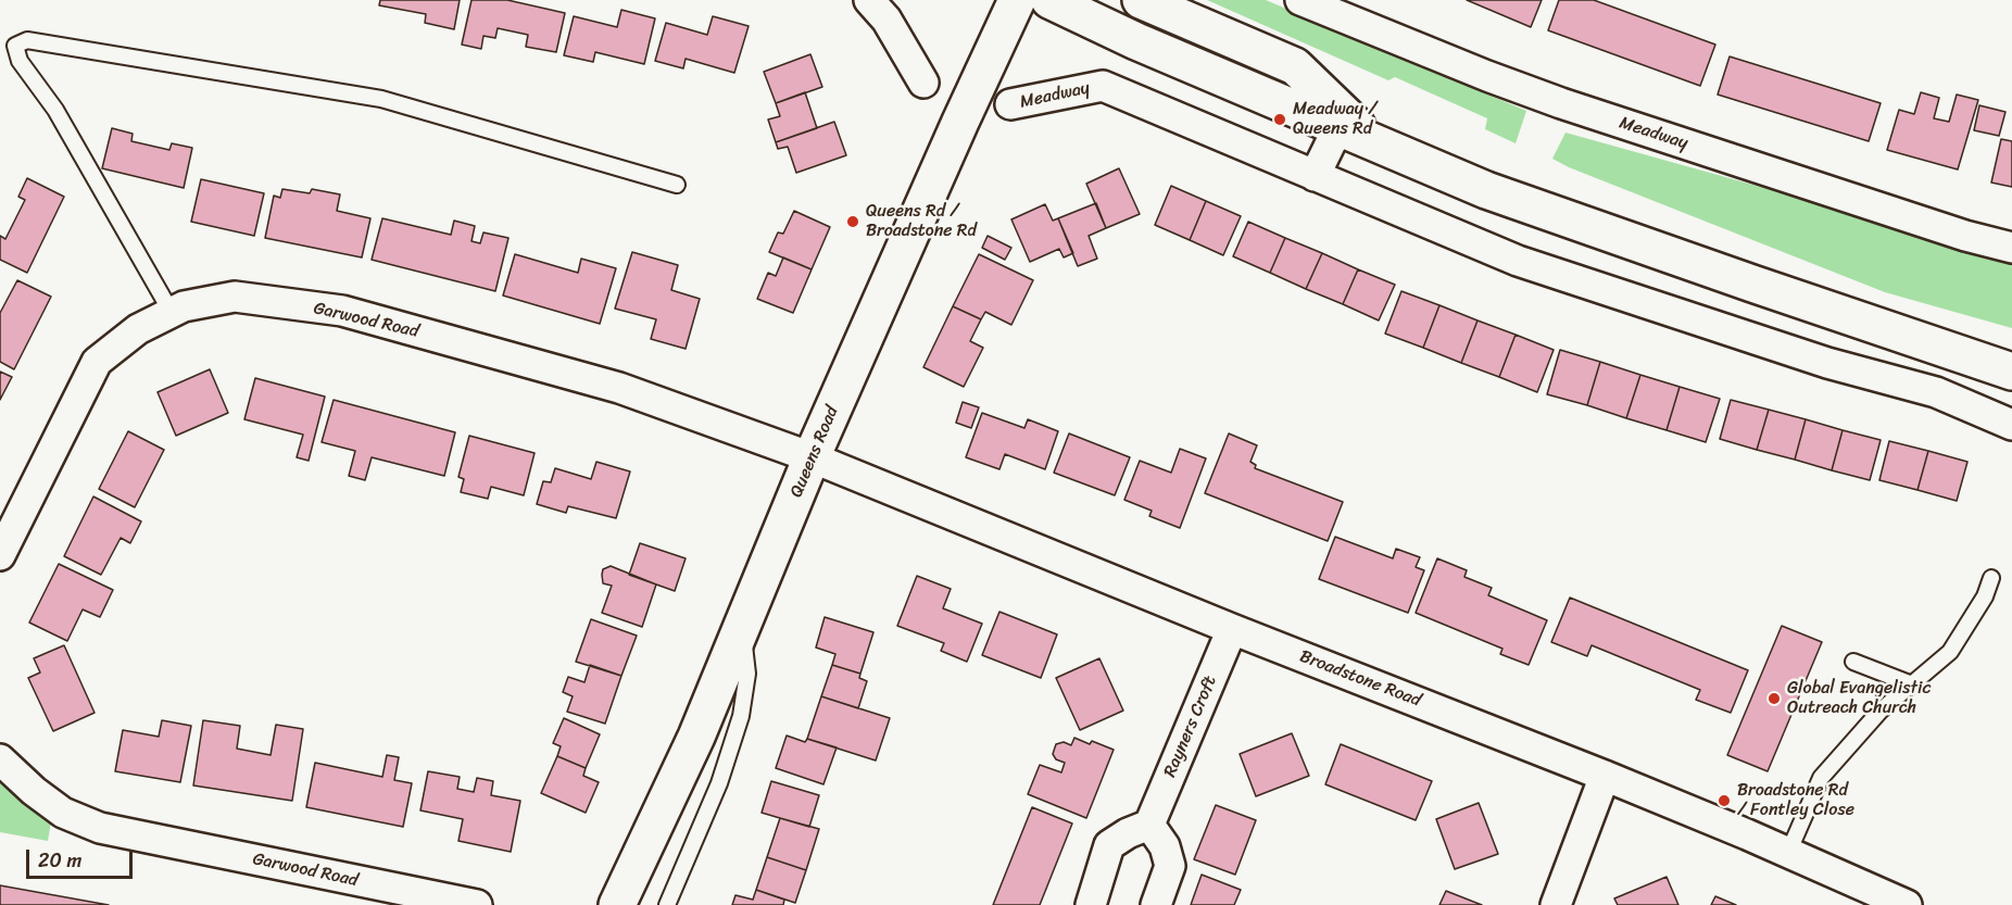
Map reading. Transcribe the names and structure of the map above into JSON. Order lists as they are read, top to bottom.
{
  "streets": {
    "street": [
      "Meadway",
      "Garwood Road",
      "Queens Road",
      "Broadstone Road",
      "Rayners Croft"
    ]
  },
  "crossings": [
    ["Garwood Road", "Queens Road"],
    ["Garwood Road", "Broadstone Road"],
    ["Queens Road", "Broadstone Road"],
    ["Broadstone Road", "Rayners Croft"]
  ],
  "places": [
    "Meadway / Queens Rd",
    "Queens Rd / Broadstone Rd",
    "Global Evangelistic Outreach Church",
    "Broadstone Rd / Fontley Close"
  ],
  "scale_bar": "20 m"
}
